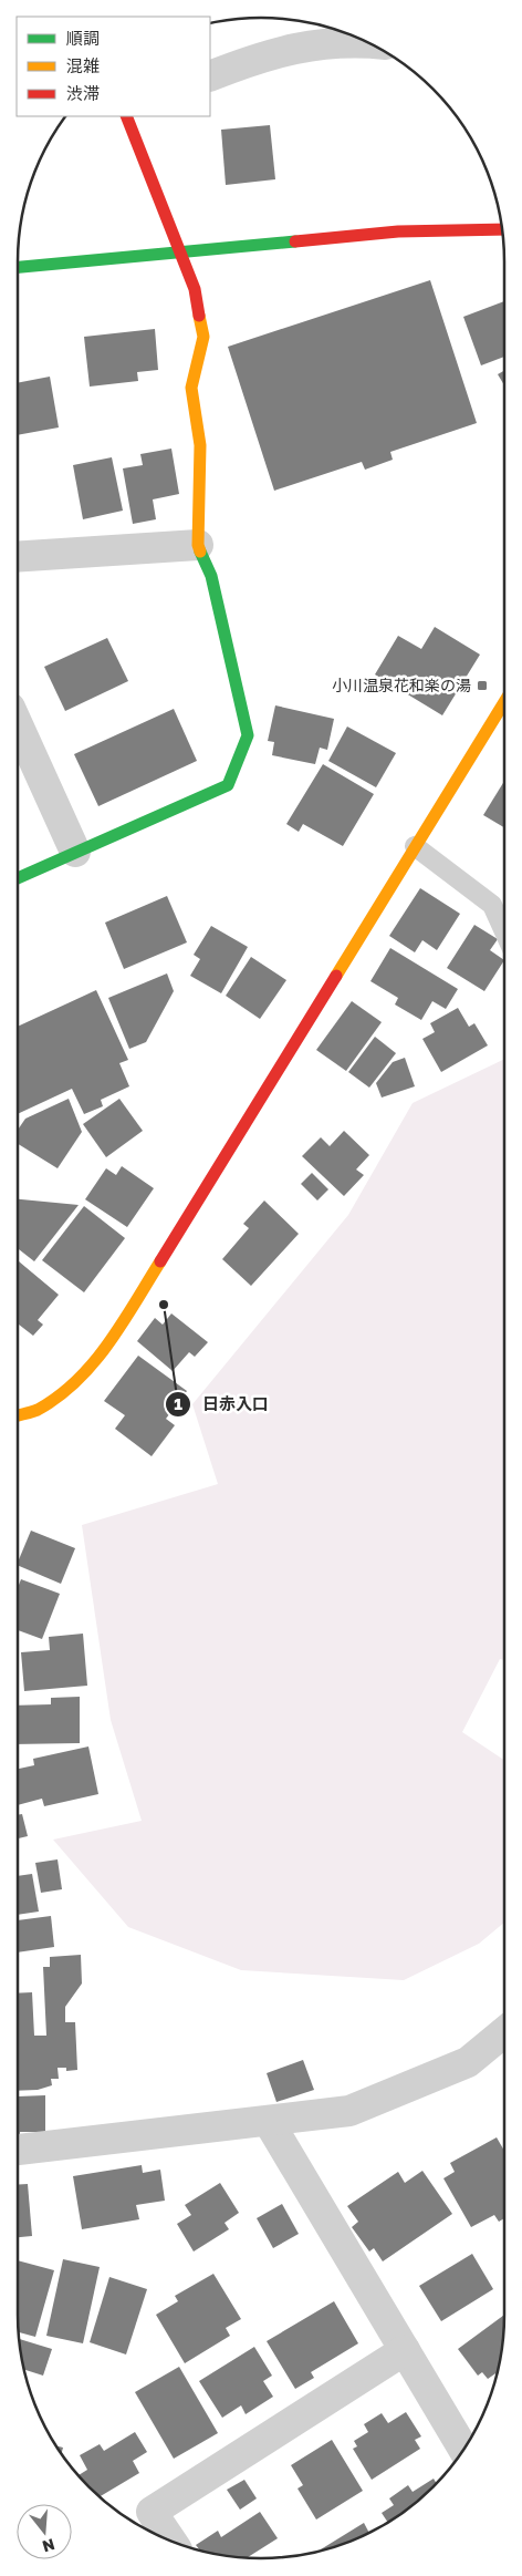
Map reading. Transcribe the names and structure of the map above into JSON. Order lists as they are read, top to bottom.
{
  "places": {
    "transit": ["小川温泉花和楽の湯"],
    "other": ["日赤入口"]
  },
  "legend": ["順調", "混雑", "渋滞"],
  "north": "bottom"
}
